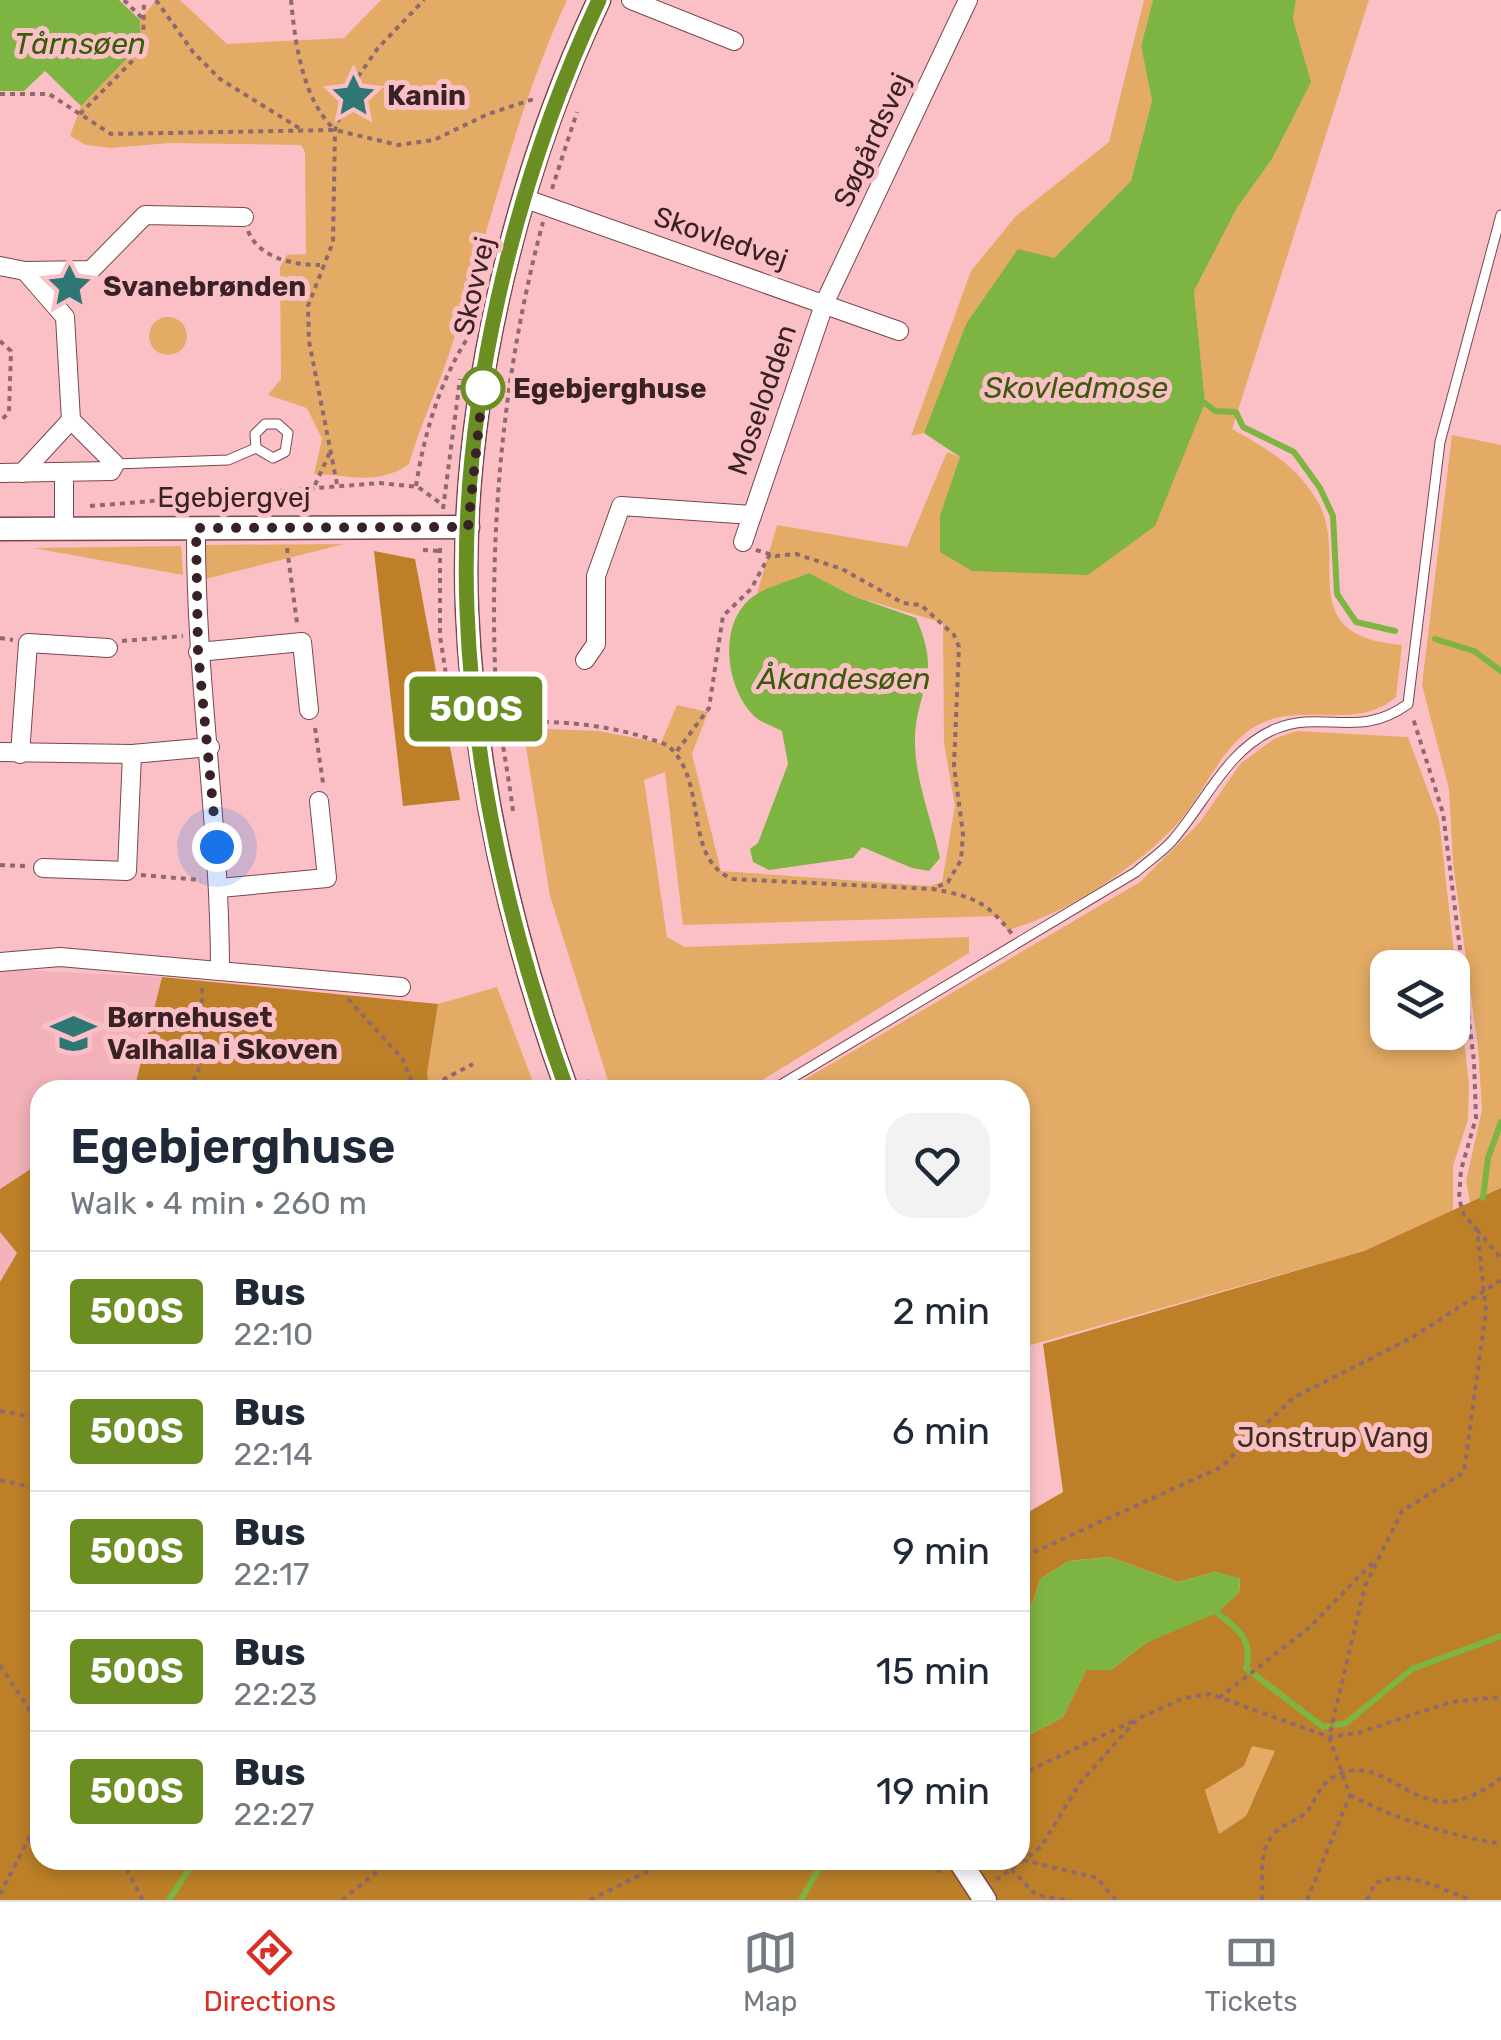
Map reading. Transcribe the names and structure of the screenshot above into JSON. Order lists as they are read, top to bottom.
{
  "streets": {
    "street": [
      "Søgårdsvej",
      "Skovledvej",
      "Skovvej",
      "Moselodden",
      "Egebjergvej"
    ]
  },
  "crossings": [
    ["Søgårdsvej", "Skovledvej"],
    ["Søgårdsvej", "Moselodden"],
    ["Skovledvej", "Skovvej"],
    ["Skovledvej", "Moselodden"],
    ["Skovvej", "Egebjergvej"]
  ],
  "water": ["Tårnsøen", "Skovledmose", "Åkandesøen"],
  "parks": ["Jonstrup Vang"],
  "places": {
    "place": ["Kanin", "Svanebrønden"],
    "other": ["Egebjerghuse"],
    "school or university": ["Børnehuset Valhalla i Skoven"]
  },
  "lines": ["bus line 500S"],
  "page": {
    "on_map": "500S",
    "heading": ["Egebjerghuse", "Walk · 4 min · 260 m"],
    "list": [
      {
        "mark": "500S",
        "name": "Bus",
        "note": "22:10",
        "value": "2 min"
      },
      {
        "mark": "500S",
        "name": "Bus",
        "note": "22:14",
        "value": "6 min"
      },
      {
        "mark": "500S",
        "name": "Bus",
        "note": "22:17",
        "value": "9 min"
      },
      {
        "mark": "500S",
        "name": "Bus",
        "note": "22:23",
        "value": "15 min"
      },
      {
        "mark": "500S",
        "name": "Bus",
        "note": "22:27",
        "value": "19 min"
      }
    ],
    "tabs": ["Directions", "Map", "Tickets"]
  }
}
